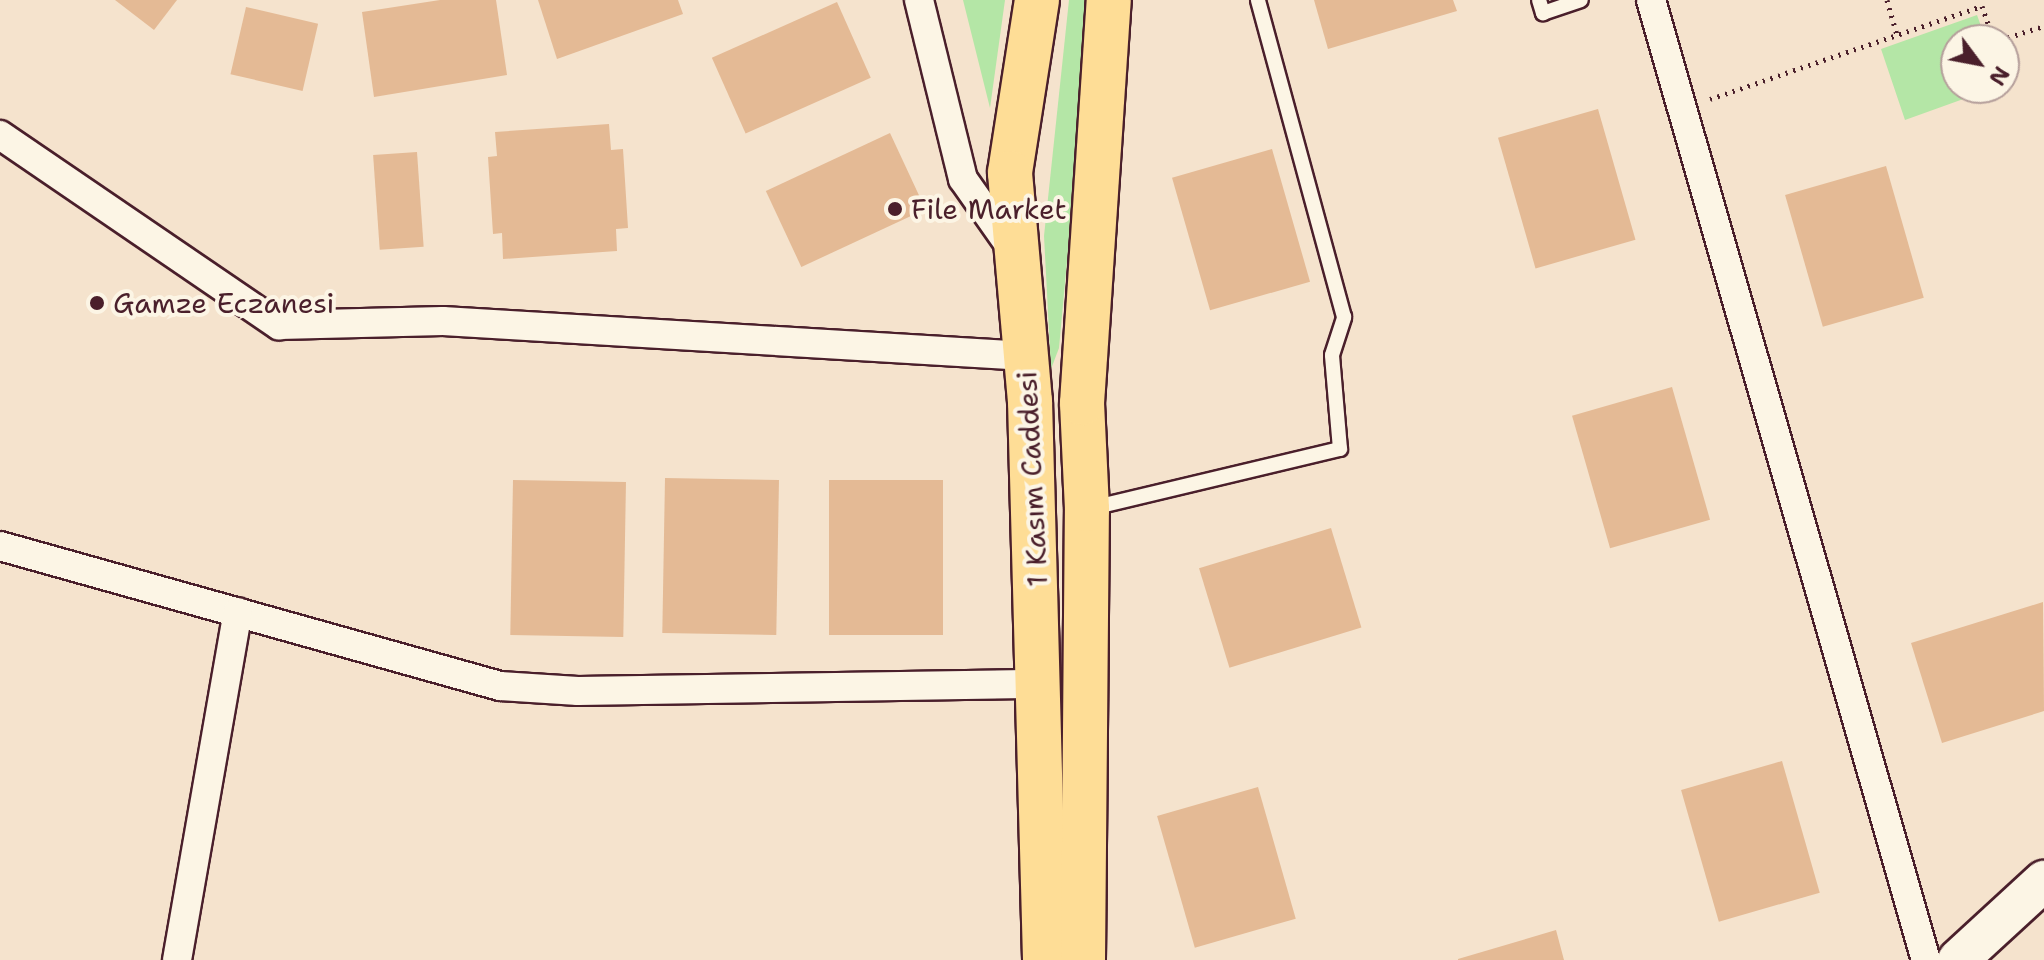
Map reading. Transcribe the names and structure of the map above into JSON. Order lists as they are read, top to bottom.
{
  "streets": {
    "main road": ["1 Kasım Caddesi"]
  },
  "places": ["File Market", "Gamze Eczanesi"],
  "north": "bottom right"
}
